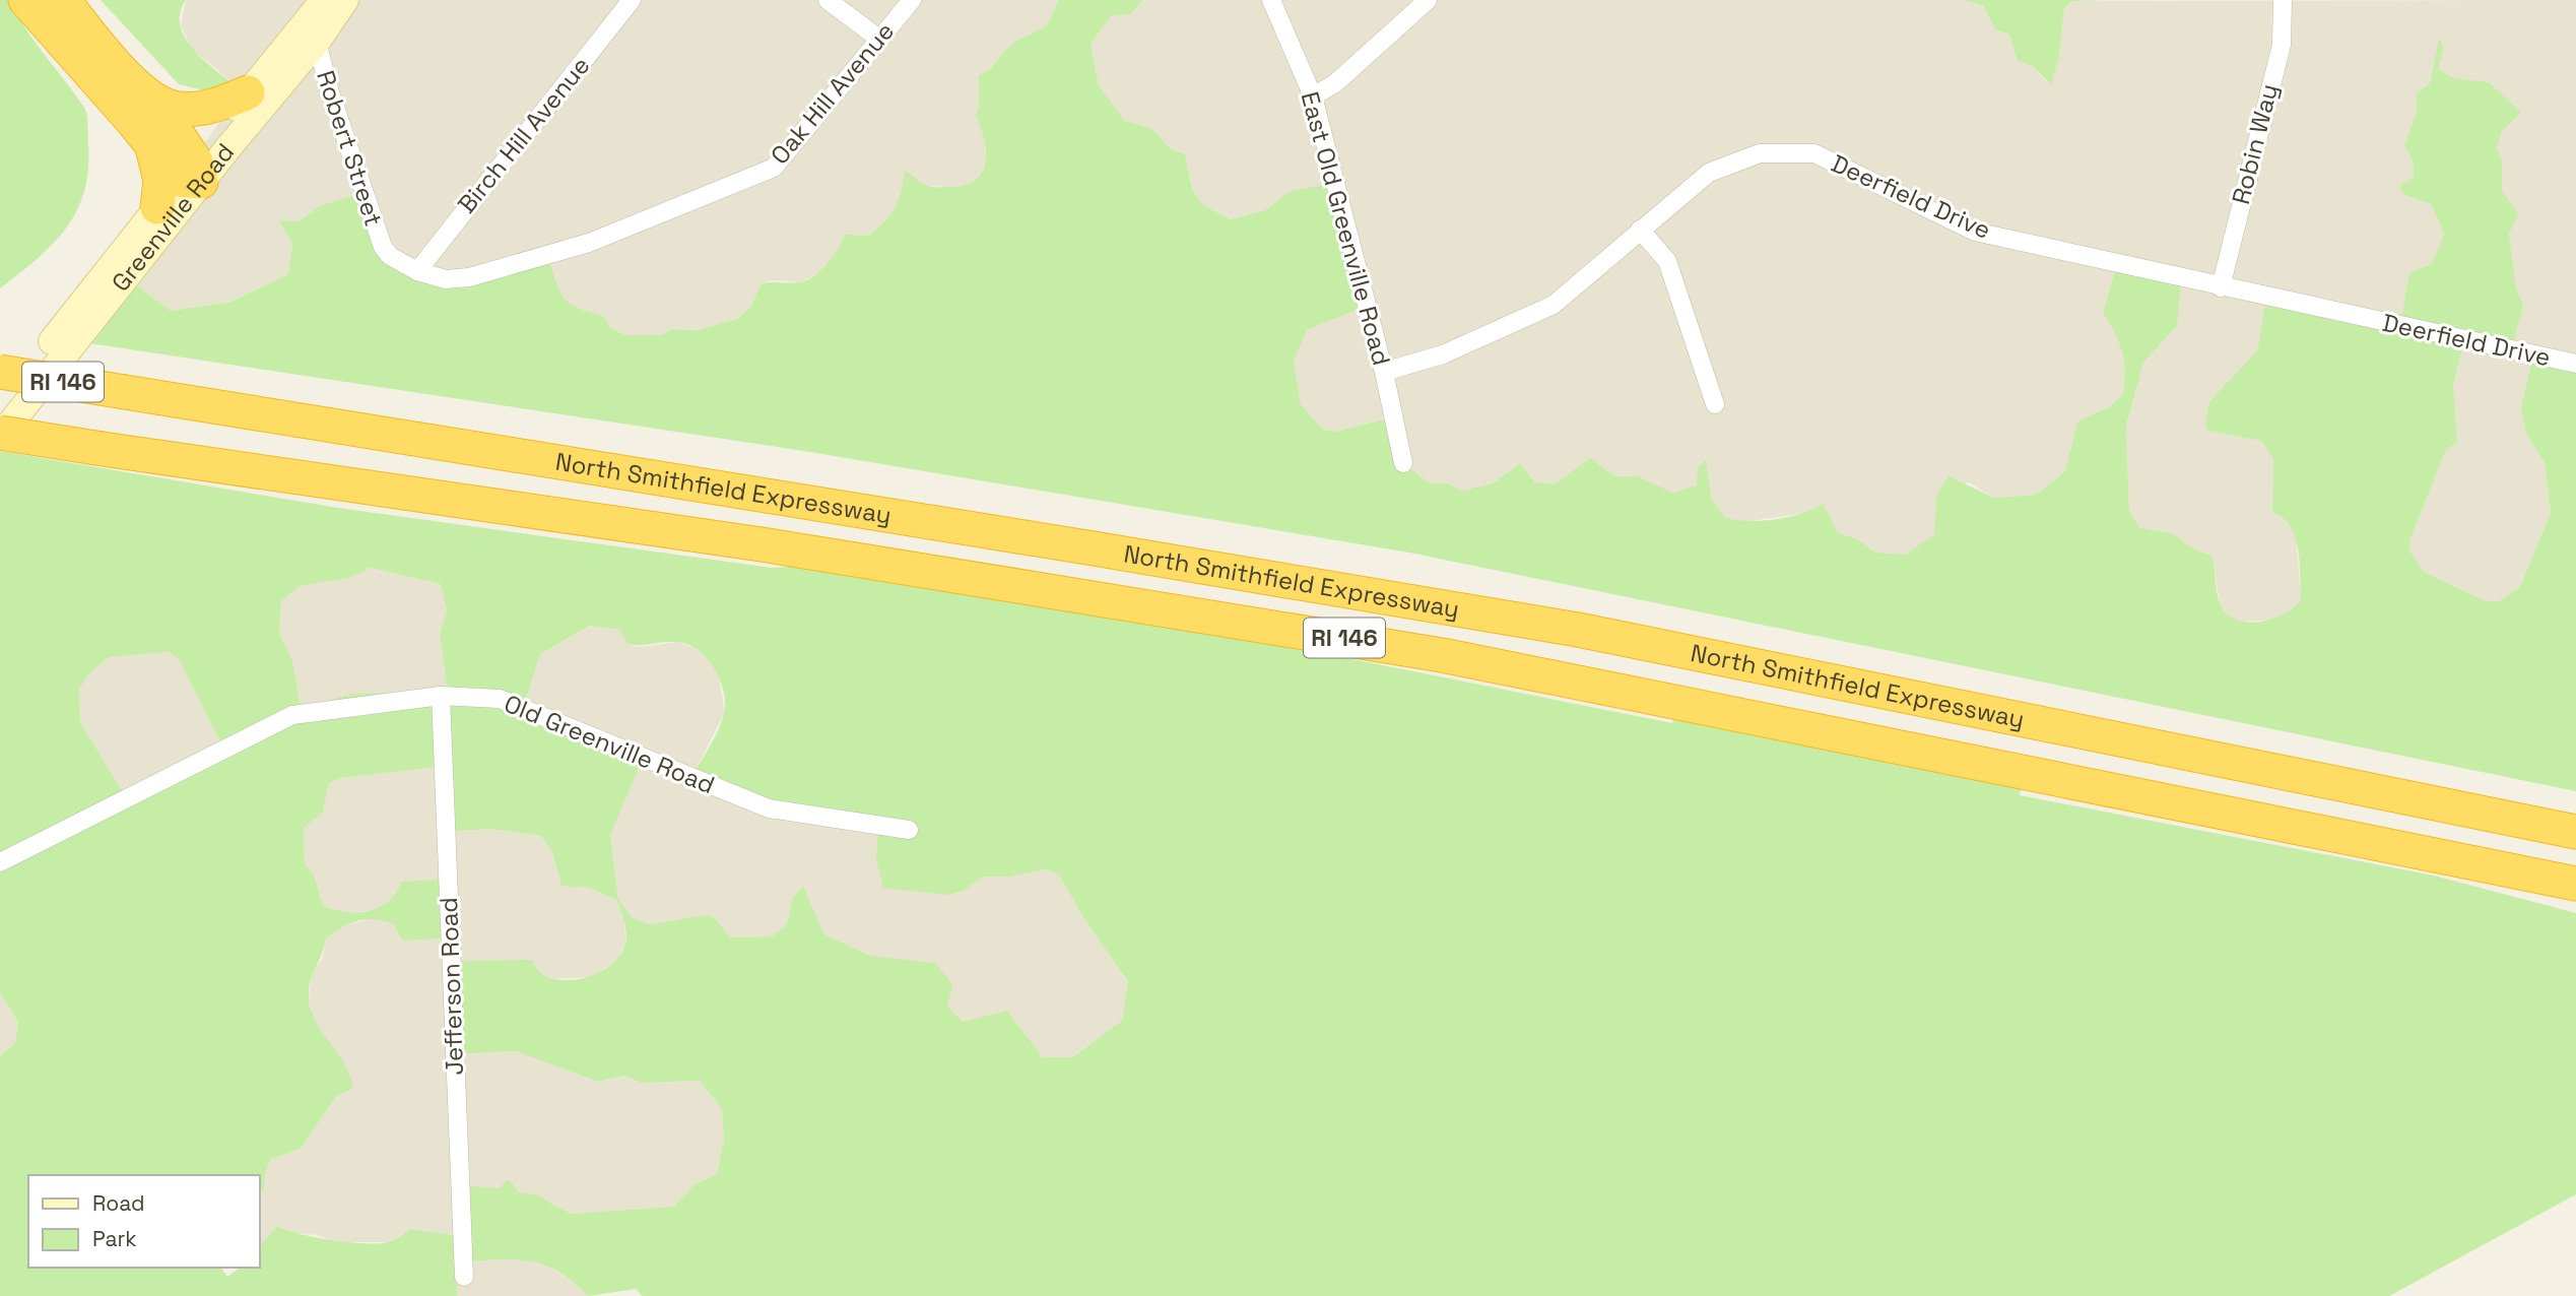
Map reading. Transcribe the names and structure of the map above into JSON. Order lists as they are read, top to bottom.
{
  "streets": {
    "highway": ["RI 146", "North Smithfield Expressway"],
    "main road": ["Greenville Road"],
    "street": [
      "Oak Hill Avenue",
      "Birch Hill Avenue",
      "Robin Way",
      "Robert Street",
      "Deerfield Drive",
      "East Old Greenville Road",
      "Old Greenville Road",
      "Jefferson Road"
    ]
  },
  "crossings": [
    ["Oak Hill Avenue", "Robert Street"],
    ["Birch Hill Avenue", "Robert Street"],
    ["Robin Way", "Deerfield Drive"],
    ["Robert Street", "Greenville Road"],
    ["Deerfield Drive", "East Old Greenville Road"],
    ["Greenville Road", "North Smithfield Expressway"],
    ["Old Greenville Road", "Jefferson Road"]
  ],
  "legend": ["Road", "Park"]
}
